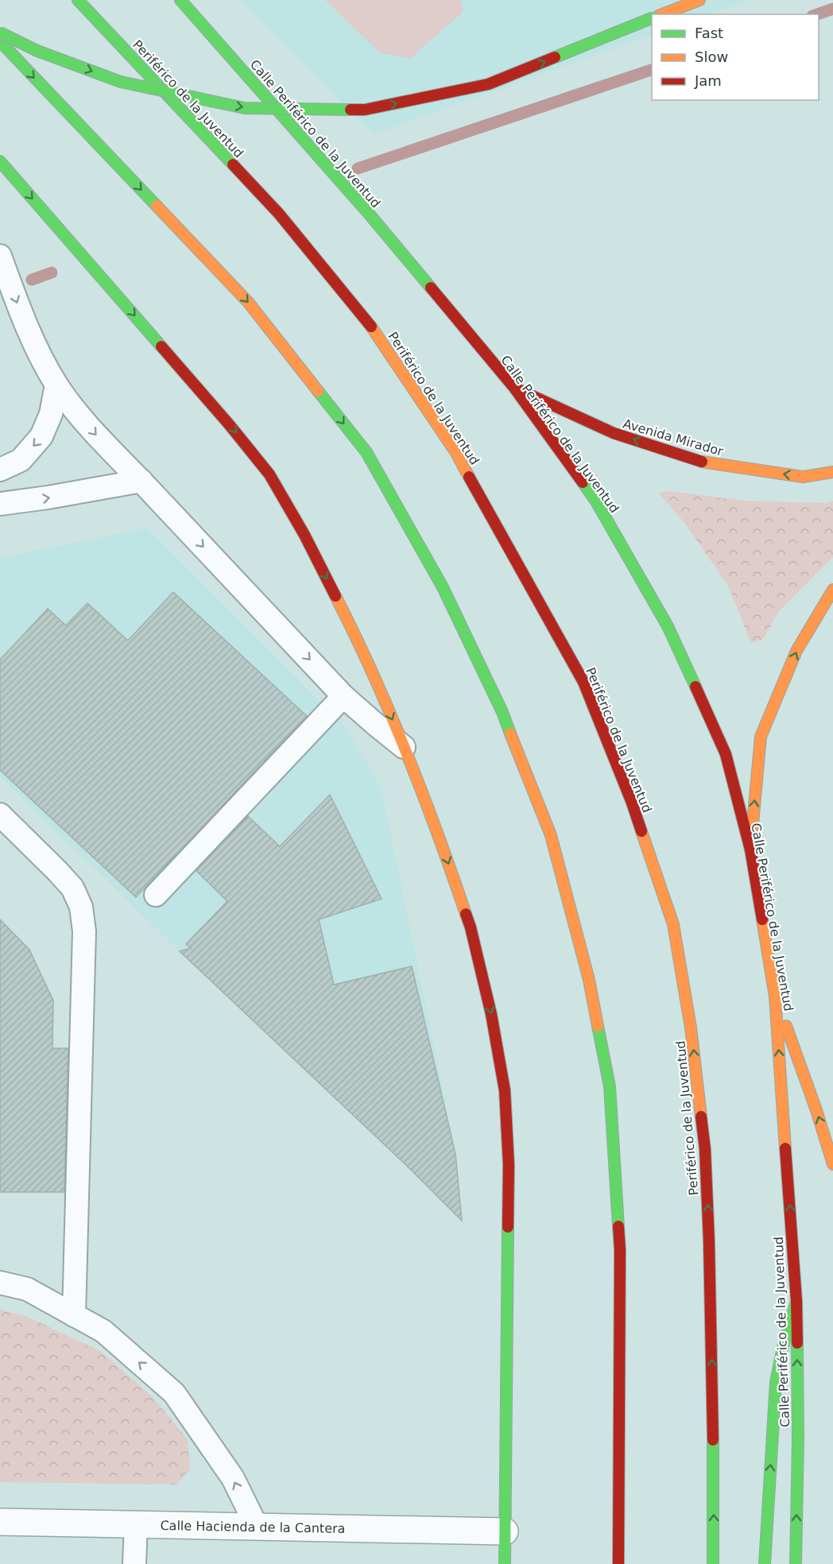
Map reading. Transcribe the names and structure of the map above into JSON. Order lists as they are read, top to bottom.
{
  "streets": {
    "main road": ["Periférico de la Juventud", "Calle Periférico de la Juventud", "Avenida Mirador"],
    "street": ["Calle Hacienda de la Cantera"]
  },
  "crossings": [
    ["Calle Periférico de la Juventud", "Avenida Mirador"]
  ],
  "one_way": ["Avenida Mirador"],
  "legend": ["Fast", "Slow", "Jam"]
}
